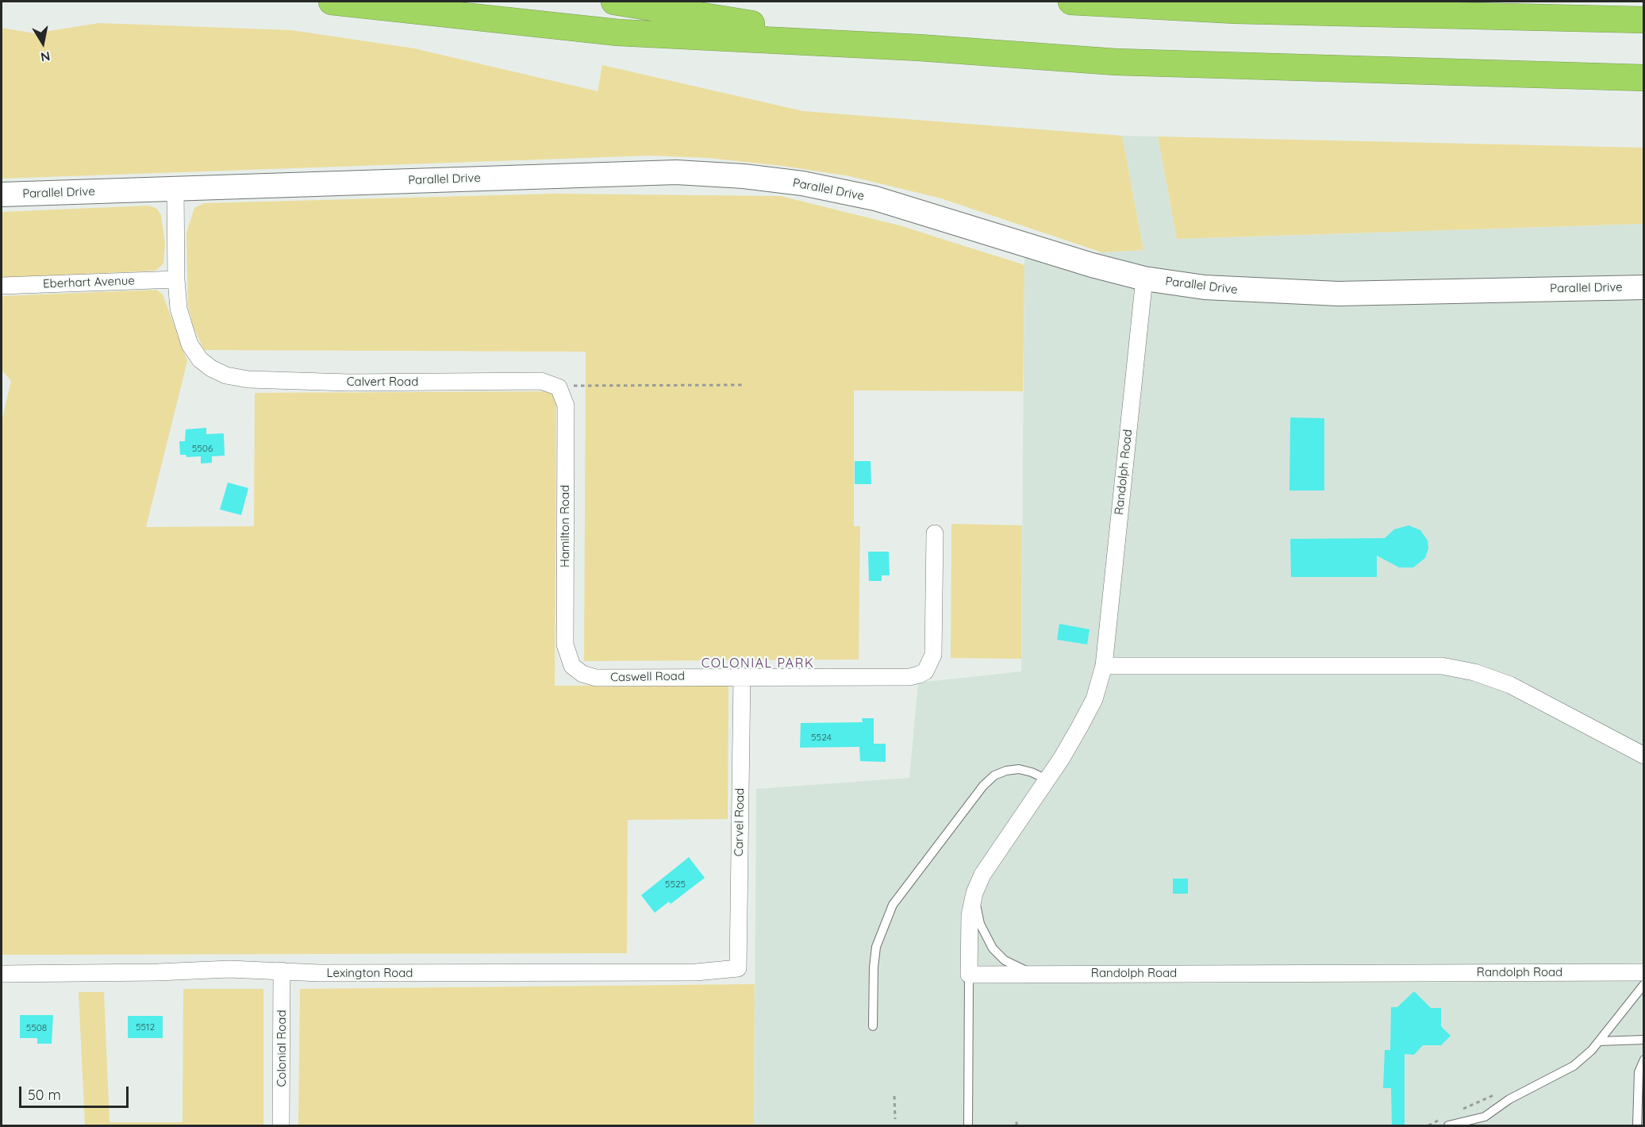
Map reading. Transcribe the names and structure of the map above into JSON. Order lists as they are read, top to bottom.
{
  "streets": {
    "street": [
      "Parallel Drive",
      "Eberhart Avenue",
      "Calvert Road",
      "Randolph Road",
      "Hamilton Road",
      "Caswell Road",
      "Carvel Road",
      "Lexington Road",
      "Colonial Road"
    ]
  },
  "crossings": [
    ["Parallel Drive", "Calvert Road"],
    ["Parallel Drive", "Randolph Road"],
    ["Eberhart Avenue", "Calvert Road"],
    ["Calvert Road", "Hamilton Road"],
    ["Hamilton Road", "Caswell Road"],
    ["Caswell Road", "Carvel Road"],
    ["Carvel Road", "Lexington Road"],
    ["Lexington Road", "Colonial Road"]
  ],
  "districts": ["COLONIAL PARK"],
  "house_numbers": [
    "5506",
    "5524",
    "5525",
    "5512",
    "5508"
  ],
  "scale_bar": "50 m",
  "north": "bottom"
}
